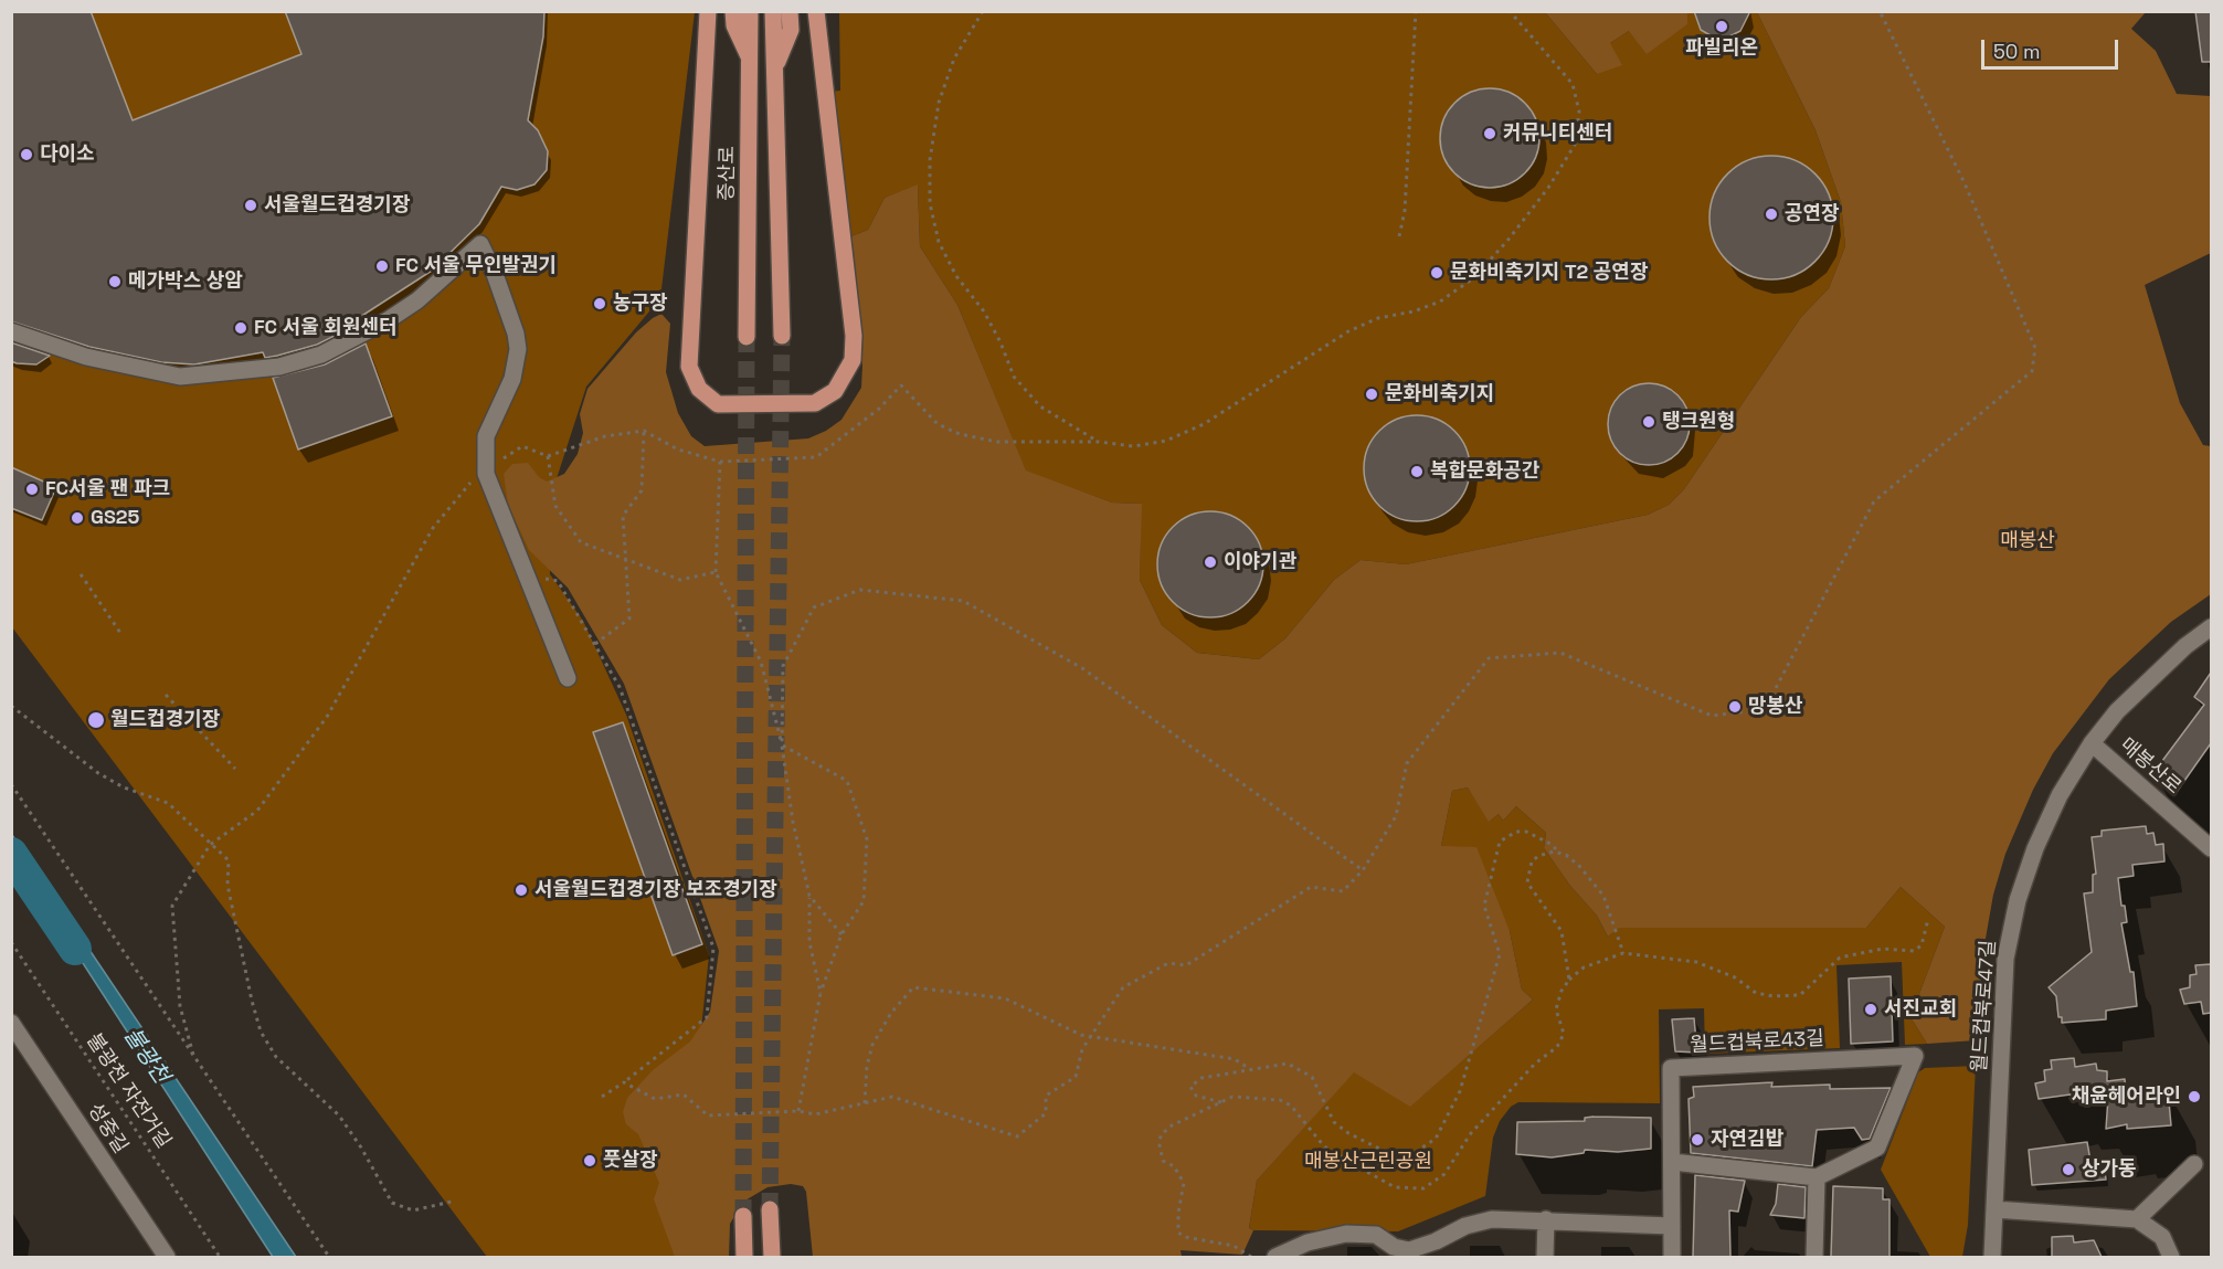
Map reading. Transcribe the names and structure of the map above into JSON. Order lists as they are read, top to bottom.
{
  "streets": {
    "main road": ["증산로"],
    "street": [
      "매봉산로",
      "월드컵북로47길",
      "월드컵북로43길",
      "성중길"
    ],
    "path": ["불광천 자전거길"]
  },
  "crossings": [
    ["매봉산로", "월드컵북로47길"]
  ],
  "water": ["불광천"],
  "parks": ["매봉산", "매봉산근린공원"],
  "places": [
    "파빌리온",
    "커뮤니티센터",
    "다이소",
    "서울월드컵경기장",
    "공연장",
    "FC 서울 무인발권기",
    "문화비축기지 T2 공연장",
    "메가박스 상암",
    "농구장",
    "FC 서울 회원센터",
    "문화비축기지",
    "탱크원형",
    "복합문화공간",
    "FC서울 팬 파크",
    "GS25",
    "이야기관",
    "망봉산",
    "월드컵경기장",
    "서울월드컵경기장 보조경기장",
    "서진교회",
    "채윤헤어라인",
    "자연김밥",
    "풋살장",
    "상가동"
  ],
  "scale_bar": "50 m"
}
